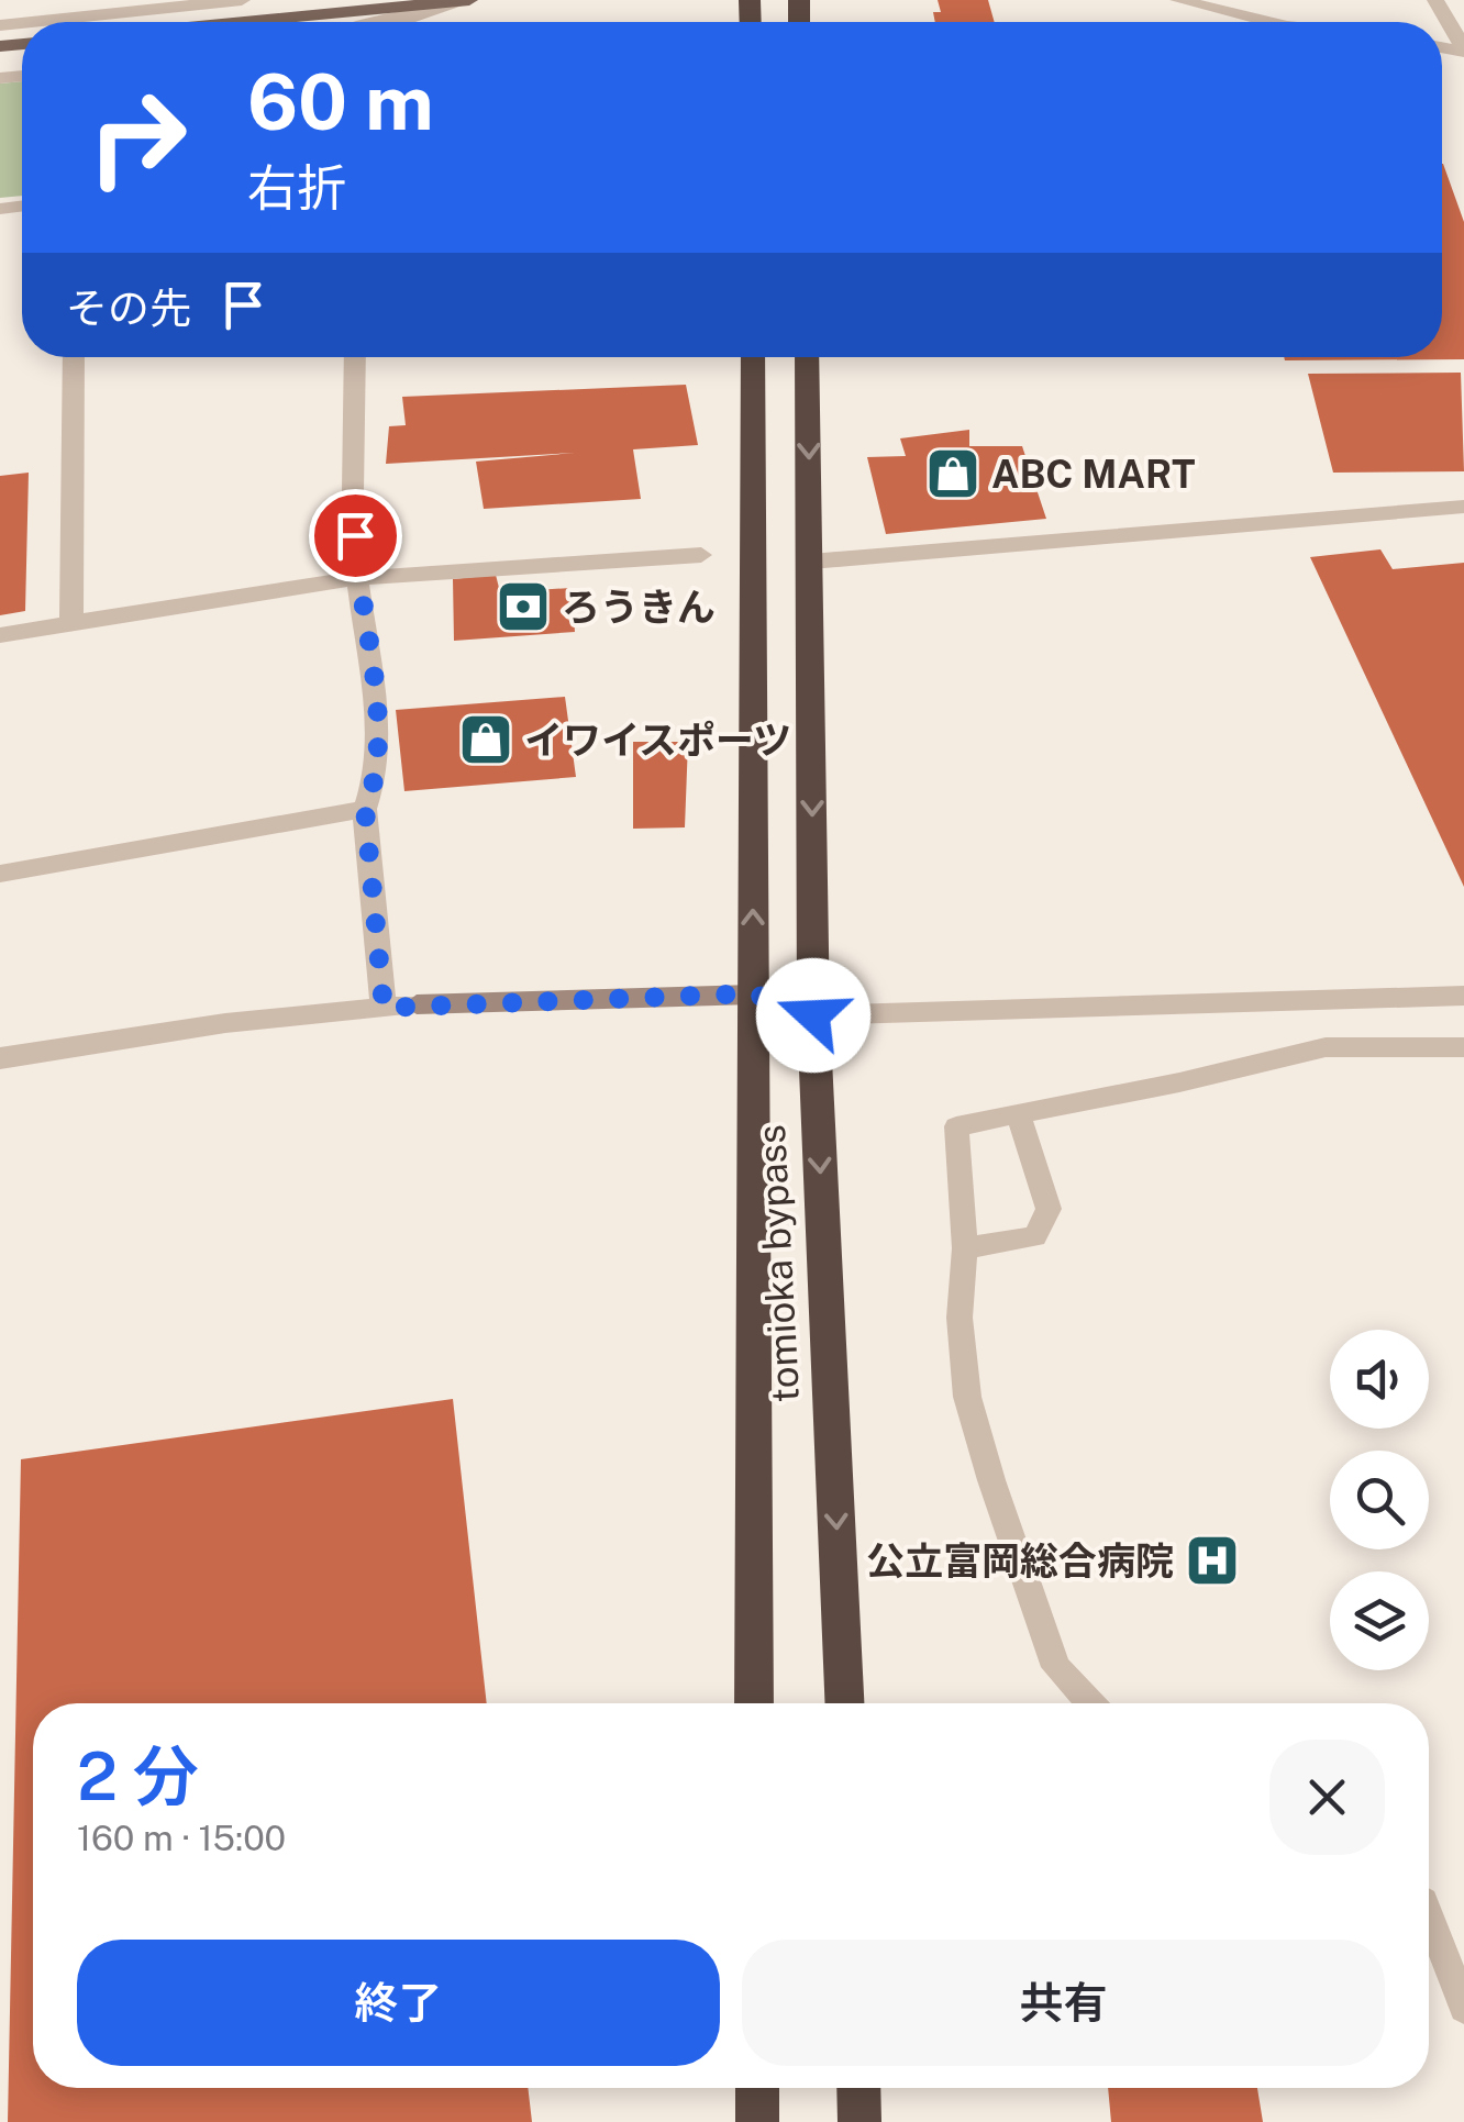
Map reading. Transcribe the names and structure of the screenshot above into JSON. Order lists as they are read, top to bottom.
{
  "streets": {
    "highway": ["tomioka bypass"]
  },
  "places": {
    "shop": ["ABC MART", "イワイスポーツ"],
    "bank": ["ろうきん"],
    "hospital": ["公立富岡総合病院"]
  },
  "page": {
    "turn": ["60 m", "右折"],
    "then": "その先",
    "heading": ["2 分", "160 m · 15:00"],
    "buttons": ["終了", "共有"]
  }
}
